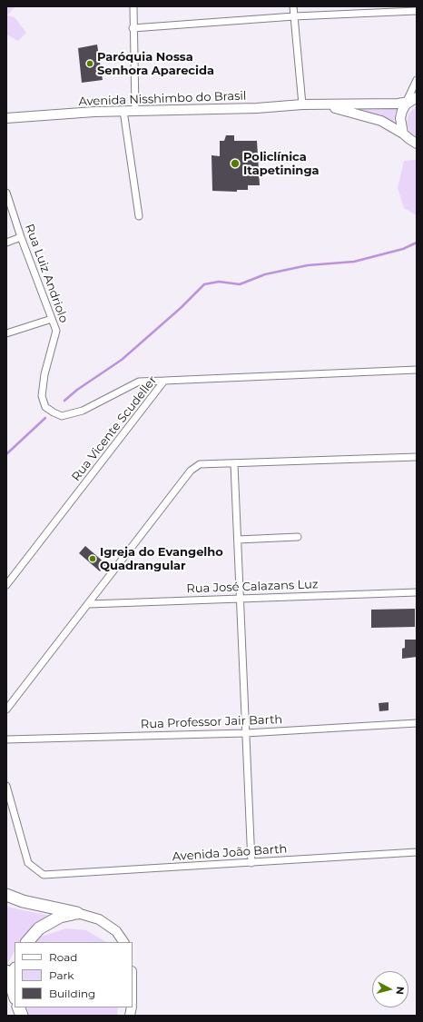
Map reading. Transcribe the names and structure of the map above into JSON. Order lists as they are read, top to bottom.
{
  "streets": {
    "main road": ["Avenida Nisshimbo do Brasil"],
    "street": [
      "Rua Luiz Andriolo",
      "Rua Vicente Scudeller",
      "Rua José Calazans Luz",
      "Rua Professor Jair Barth",
      "Avenida João Barth"
    ]
  },
  "crossings": [
    ["Rua Luiz Andriolo", "Rua Vicente Scudeller"]
  ],
  "places": ["Paróquia Nossa Senhora Aparecida", "Policlínica Itapetininga", "Igreja do Evangelho Quadrangular"],
  "legend": ["Road", "Park", "Building"],
  "north": "right"
}
